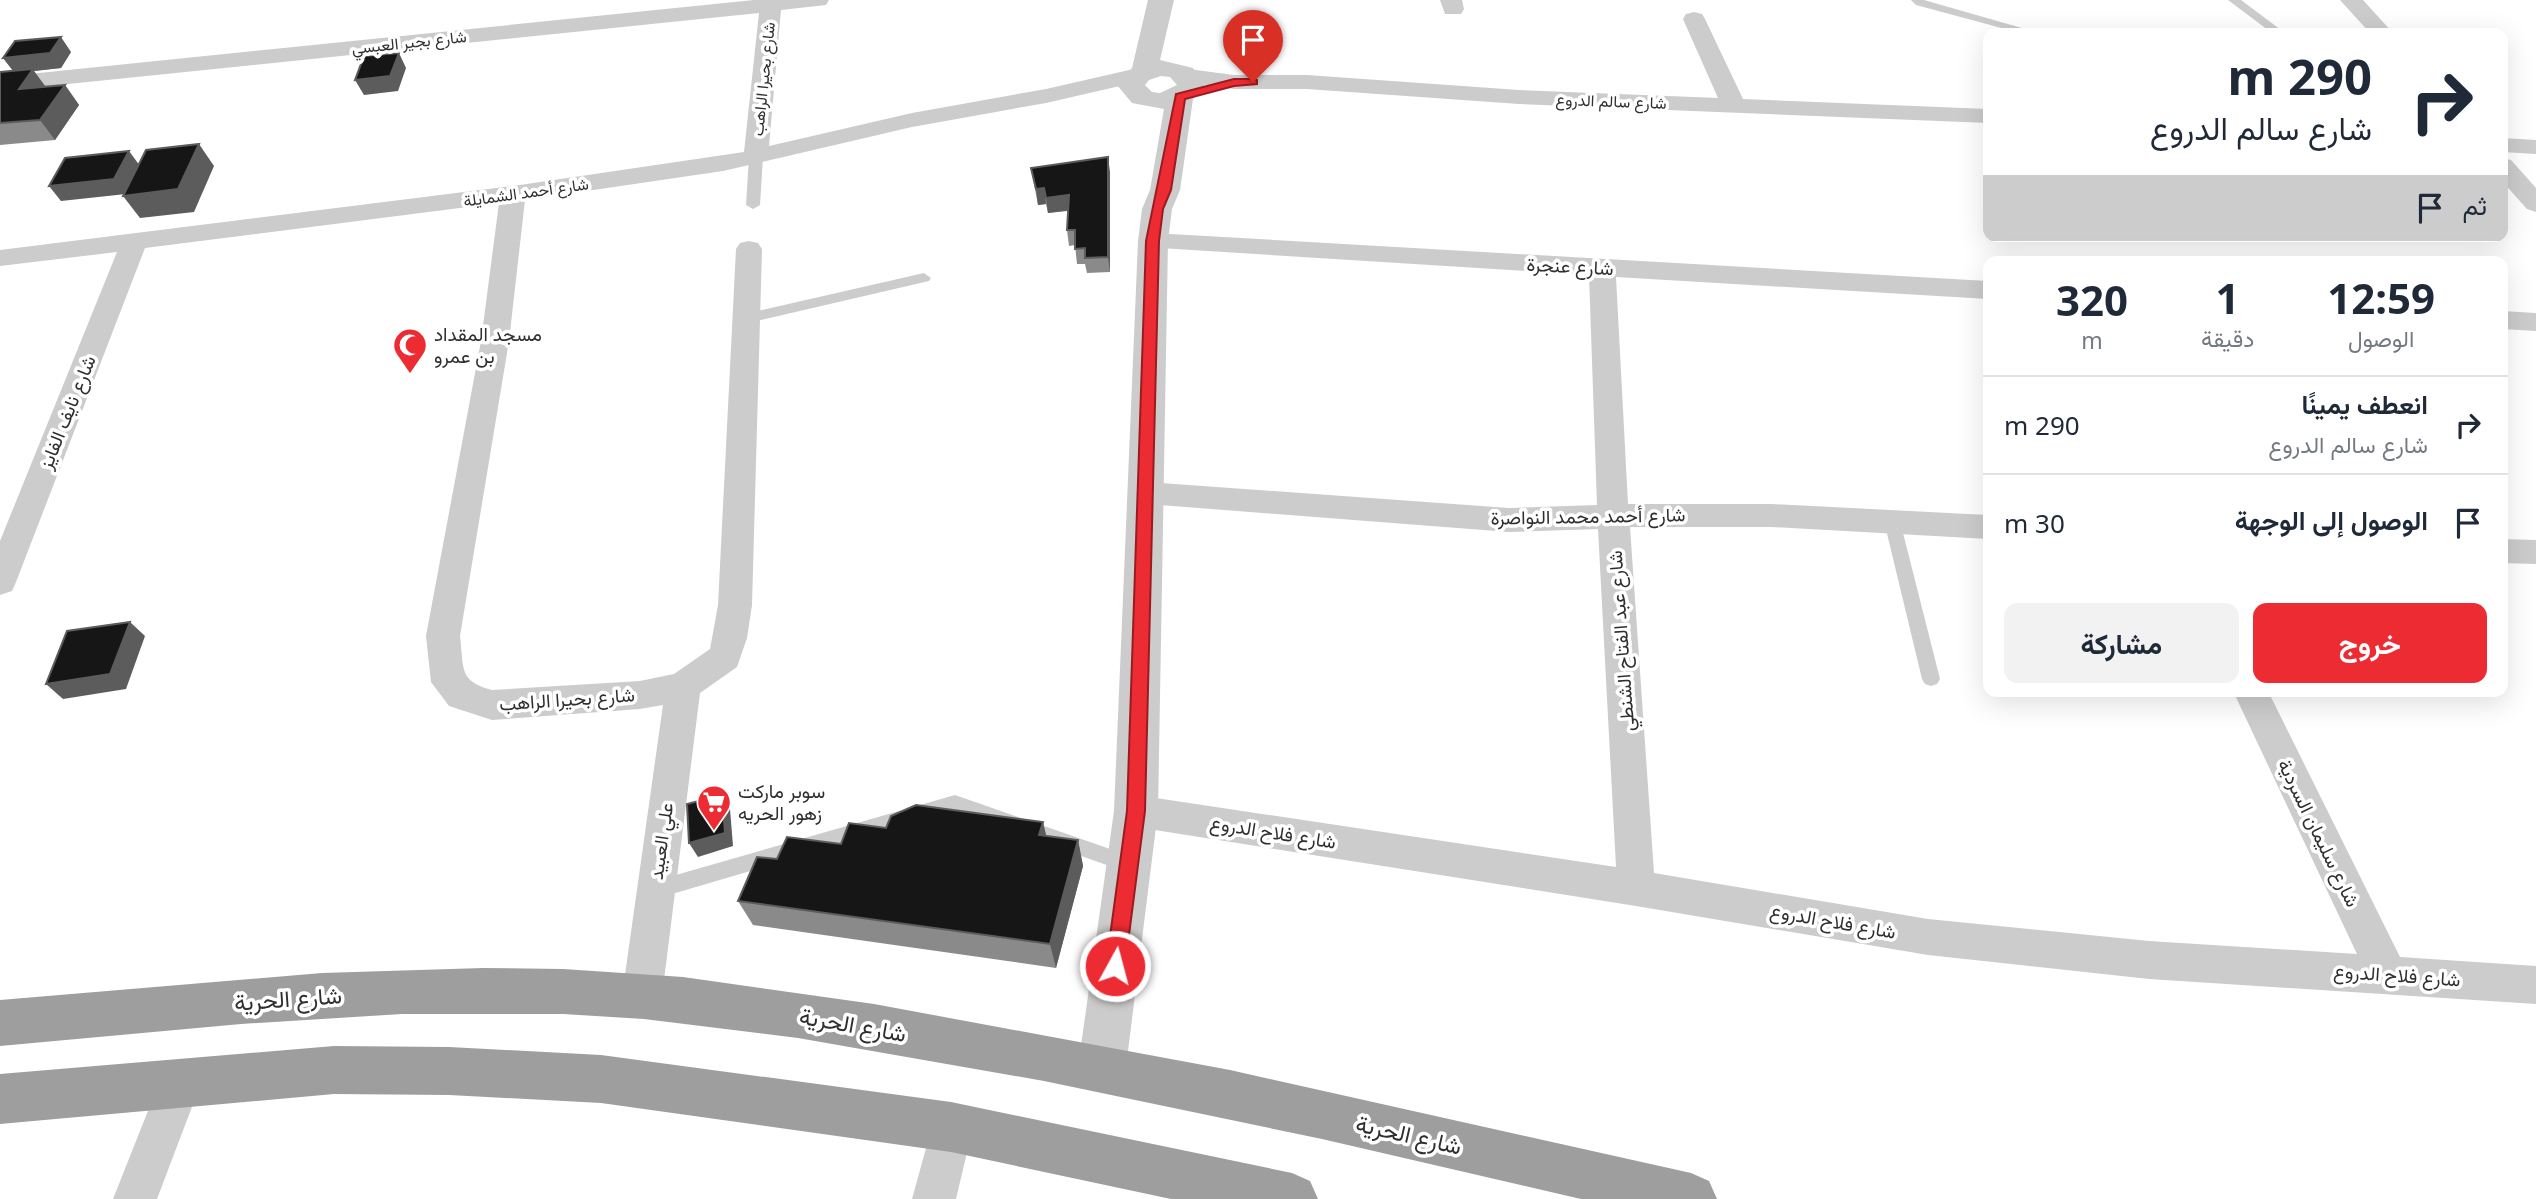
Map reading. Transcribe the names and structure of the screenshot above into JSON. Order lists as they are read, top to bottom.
{
  "streets": {
    "highway": ["شارع الحرية"],
    "street": [
      "شارع بجير العبسي",
      "شارع بحيرا الراهب",
      "شارع سالم الدروع",
      "شارع أحمد الشمايلة",
      "شارع عنجرة",
      "شارع نايف الفايز",
      "شارع أحمد محمد النواصرة",
      "شارع عبد الفتاح الشنطي",
      "شارع فلاح الدروع",
      "شارع سليمان السردية",
      "علي العبيد"
    ]
  },
  "crossings": [
    ["شارع بجير العبسي", "شارع بحيرا الراهب"],
    ["شارع بحيرا الراهب", "شارع أحمد الشمايلة"],
    ["شارع بحيرا الراهب", "علي العبيد"],
    ["شارع أحمد الشمايلة", "شارع نايف الفايز"],
    ["شارع عنجرة", "شارع عبد الفتاح الشنطي"],
    ["شارع أحمد محمد النواصرة", "شارع عبد الفتاح الشنطي"],
    ["شارع عبد الفتاح الشنطي", "شارع فلاح الدروع"],
    ["شارع فلاح الدروع", "شارع سليمان السردية"],
    ["علي العبيد", "شارع الحرية"]
  ],
  "places": {
    "mosque": ["مسجد المقداد بن عمرو"],
    "supermarket": ["سوبر ماركت زهور الحريه"]
  },
  "page": {
    "turn": ["290 m", "شارع سالم الدروع"],
    "then": "ثم",
    "eta": [
      "12:59",
      "الوصول",
      "1",
      "دقيقة",
      "320",
      "m"
    ],
    "list": [
      {
        "name": "انعطف يمينًا",
        "note": "شارع سالم الدروع",
        "value": "290 m"
      },
      {
        "name": "الوصول إلى الوجهة",
        "value": "30 m"
      }
    ],
    "buttons": ["خروج", "مشاركة"]
  }
}
